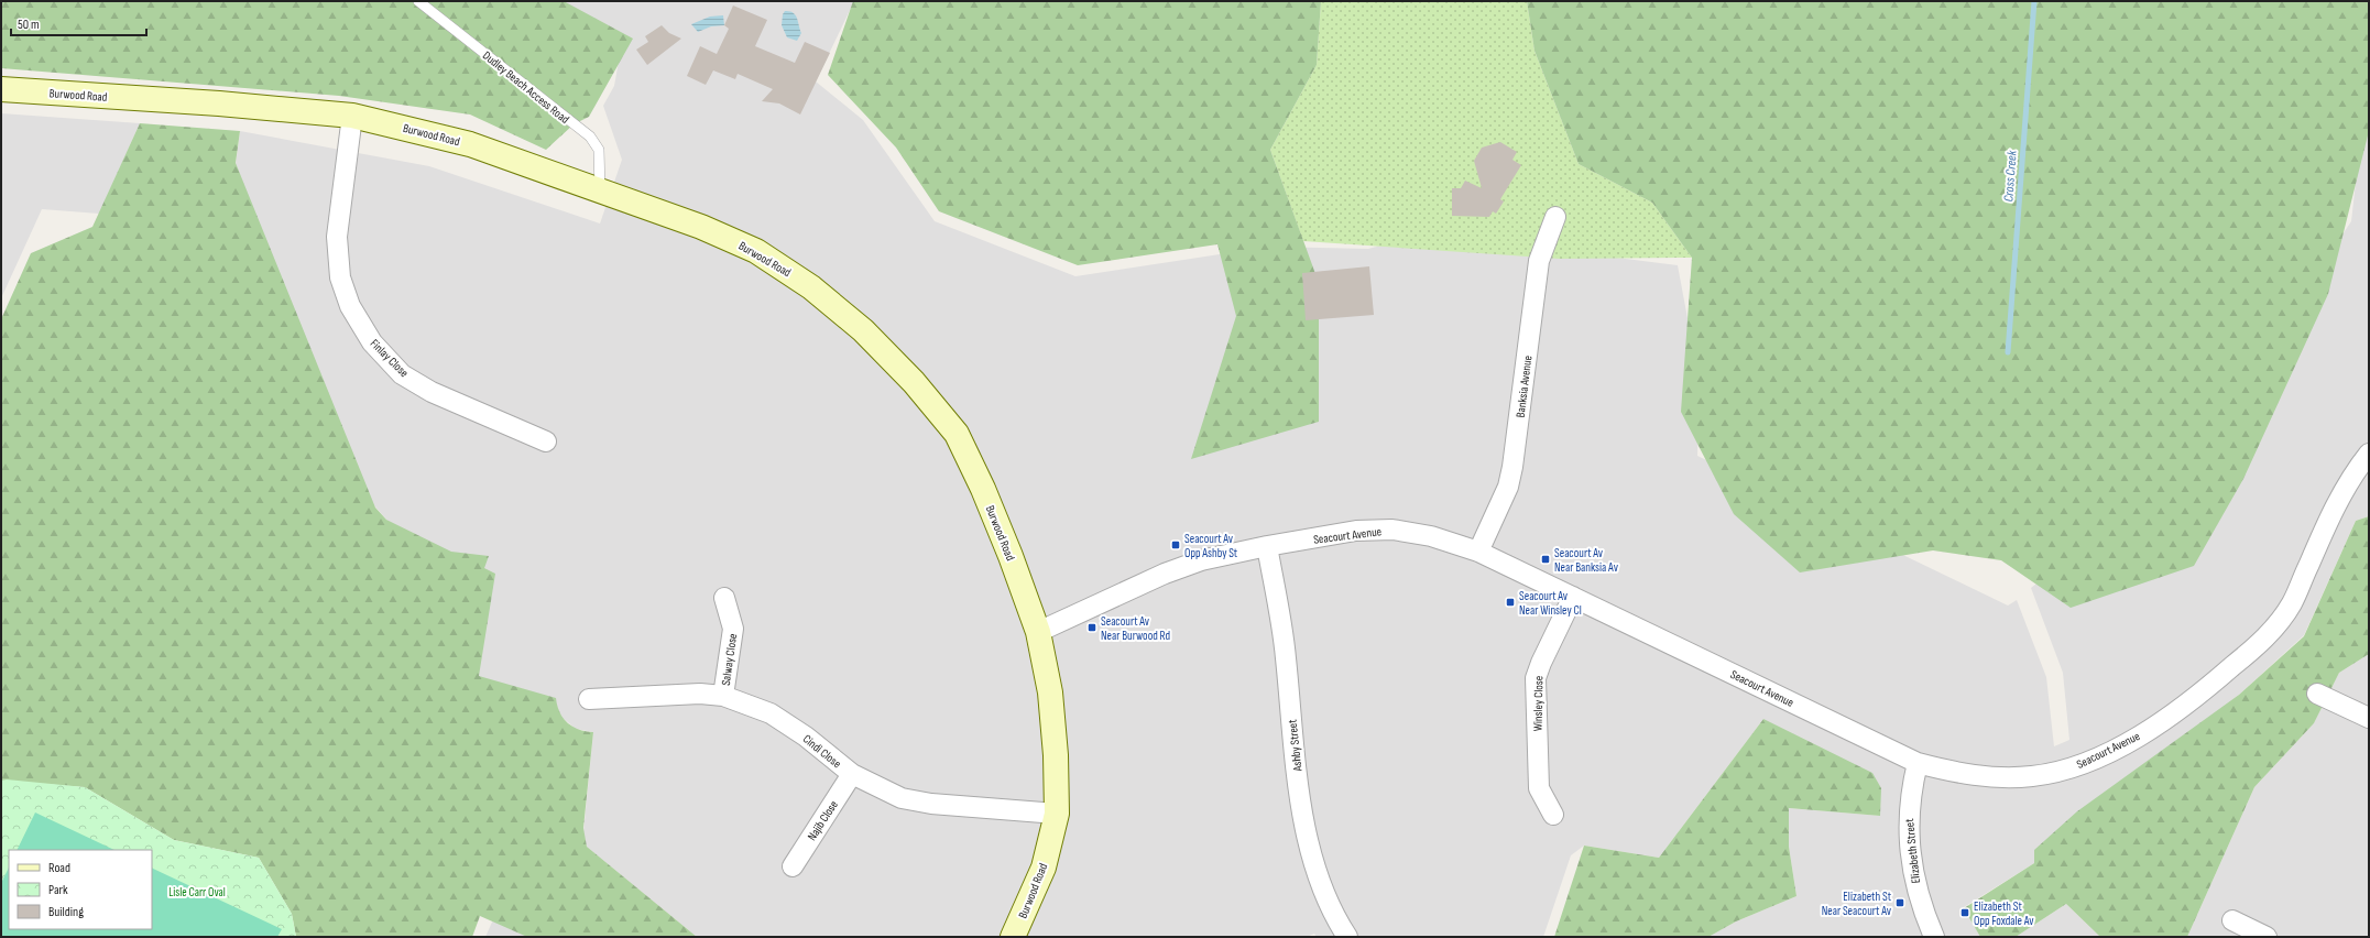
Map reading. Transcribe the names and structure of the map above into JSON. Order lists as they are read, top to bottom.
{
  "streets": {
    "main road": ["Burwood Road"],
    "street": [
      "Finlay Close",
      "Banksia Avenue",
      "Seacourt Avenue",
      "Salway Close",
      "Winsley Close",
      "Ashby Street",
      "Cindi Close",
      "Najib Close",
      "Elizabeth Street"
    ],
    "lane": ["Dudley Beach Access Road"]
  },
  "crossings": [
    ["Dudley Beach Access Road", "Burwood Road"],
    ["Burwood Road", "Finlay Close"],
    ["Burwood Road", "Seacourt Avenue"],
    ["Burwood Road", "Cindi Close"],
    ["Banksia Avenue", "Seacourt Avenue"],
    ["Seacourt Avenue", "Winsley Close"],
    ["Seacourt Avenue", "Ashby Street"],
    ["Seacourt Avenue", "Elizabeth Street"],
    ["Salway Close", "Cindi Close"],
    ["Cindi Close", "Najib Close"]
  ],
  "water": ["Cross Creek"],
  "parks": ["Lisle Carr Oval"],
  "places": {
    "transit": [
      "Seacourt Av Opp Ashby St",
      "Seacourt Av Near Banksia Av",
      "Seacourt Av Near Winsley Cl",
      "Seacourt Av Near Burwood Rd",
      "Elizabeth St Near Seacourt Av",
      "Elizabeth St Opp Foxdale Av"
    ]
  },
  "legend": ["Road", "Park", "Building"],
  "scale_bar": "50 m"
}
